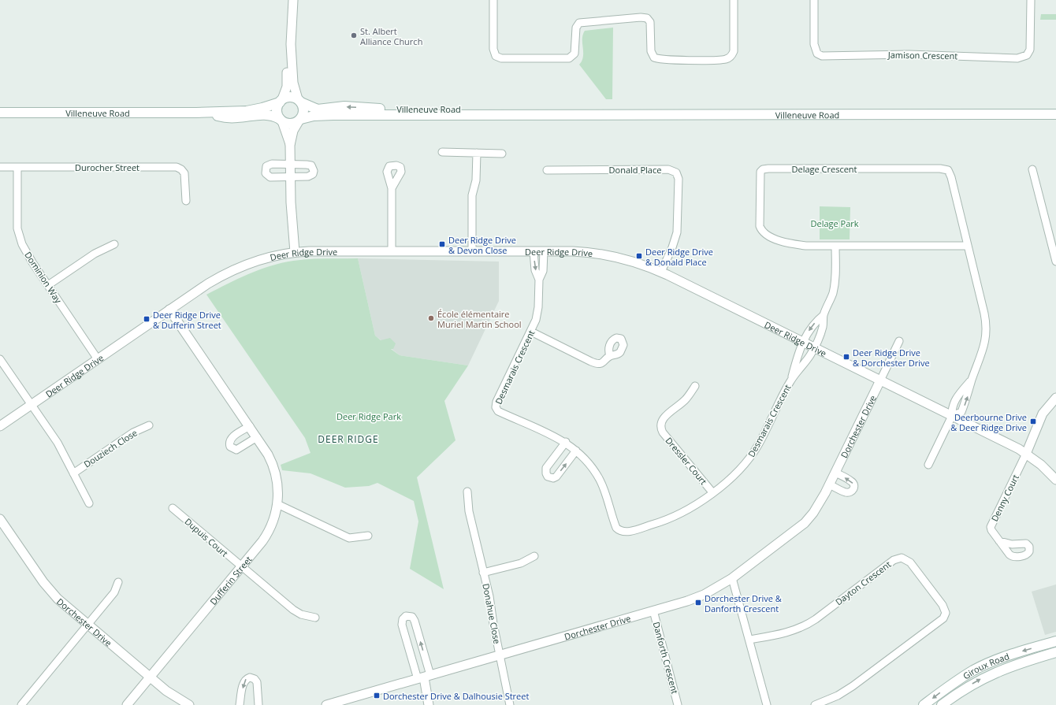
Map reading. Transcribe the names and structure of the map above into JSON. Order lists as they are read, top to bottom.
{
  "streets": {
    "main road": ["Villeneuve Road", "Giroux Road"],
    "street": [
      "Jamison Crescent",
      "Durocher Street",
      "Delage Crescent",
      "Donald Place",
      "Deer Ridge Drive",
      "Dominion Way",
      "Desmarais Crescent",
      "Dorchester Drive",
      "Douziech Close",
      "Dressler Court",
      "Denny Court",
      "Dupuis Court",
      "Dufferin Street",
      "Dayton Crescent",
      "Donahue Close",
      "Danforth Crescent"
    ]
  },
  "crossings": [
    ["Durocher Street", "Dominion Way"],
    ["Delage Crescent", "Deer Ridge Drive"],
    ["Donald Place", "Deer Ridge Drive"],
    ["Deer Ridge Drive", "Dominion Way"],
    ["Deer Ridge Drive", "Desmarais Crescent"],
    ["Deer Ridge Drive", "Dorchester Drive"],
    ["Deer Ridge Drive", "Denny Court"],
    ["Deer Ridge Drive", "Dufferin Street"],
    ["Desmarais Crescent", "Dressler Court"],
    ["Dorchester Drive", "Dufferin Street"],
    ["Dorchester Drive", "Donahue Close"],
    ["Dorchester Drive", "Danforth Crescent"],
    ["Dupuis Court", "Dufferin Street"]
  ],
  "districts": ["DEER RIDGE"],
  "parks": ["Delage Park", "Deer Ridge Park"],
  "places": {
    "other": ["St. Albert Alliance Church", "École élémentaire Muriel Martin School"],
    "transit": [
      "Deer Ridge Drive & Devon Close",
      "Deer Ridge Drive & Donald Place",
      "Deer Ridge Drive & Dufferin Street",
      "Deer Ridge Drive & Dorchester Drive",
      "Deerbourne Drive & Deer Ridge Drive",
      "Dorchester Drive & Danforth Crescent",
      "Dorchester Drive & Dalhousie Street"
    ]
  }
}
